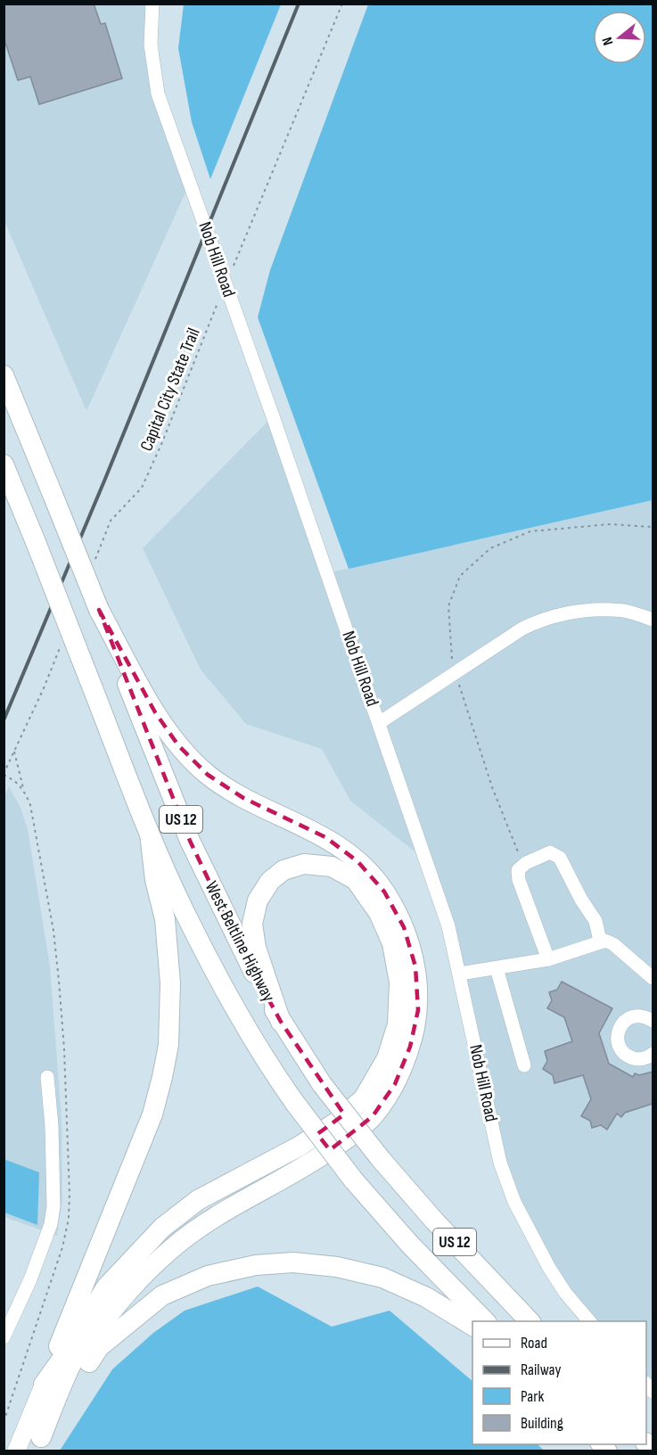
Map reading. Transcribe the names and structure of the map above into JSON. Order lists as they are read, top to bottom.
{
  "streets": {
    "highway": ["US 12", "West Beltline Highway"],
    "street": ["Nob Hill Road"],
    "path": ["Capital City State Trail"]
  },
  "crossings": [
    ["Nob Hill Road", "Capital City State Trail"]
  ],
  "legend": [
    "Road",
    "Railway",
    "Park",
    "Building"
  ],
  "north": "left"
}
